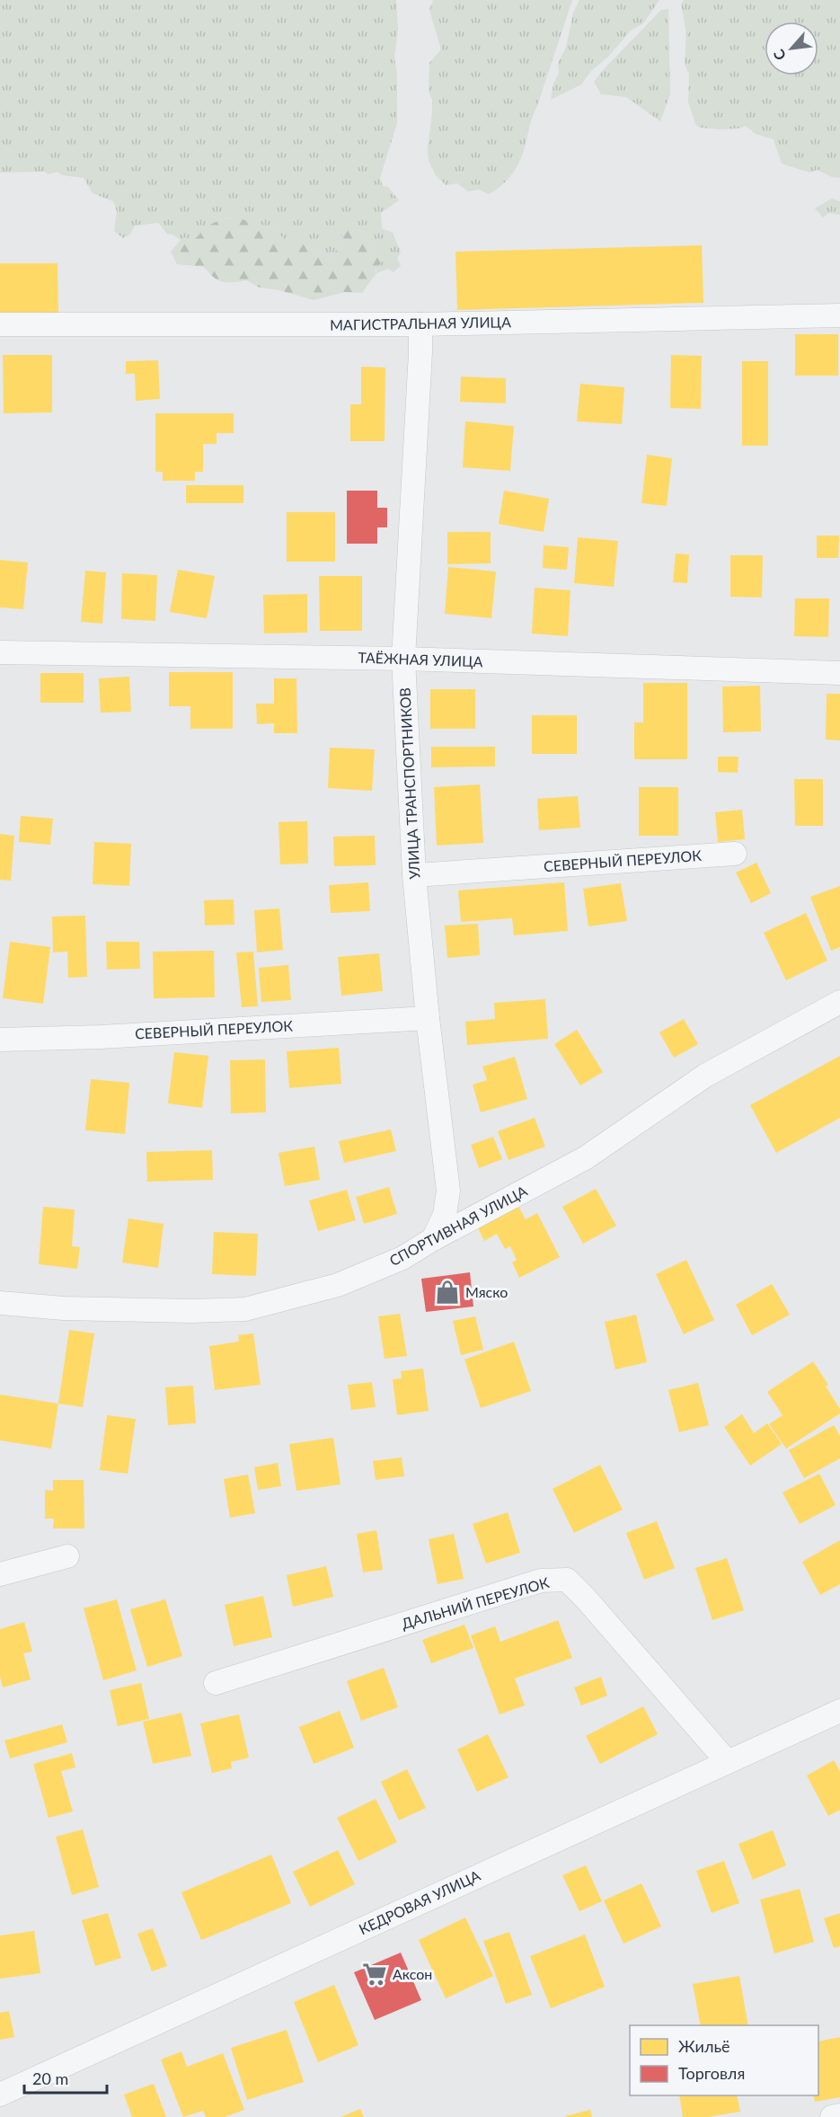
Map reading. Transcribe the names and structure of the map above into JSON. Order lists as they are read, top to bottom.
{
  "streets": {
    "street": [
      "МАГИСТРАЛЬНАЯ УЛИЦА",
      "ТАЁЖНАЯ УЛИЦА",
      "УЛИЦА ТРАНСПОРТНИКОВ",
      "СЕВЕРНЫЙ ПЕРЕУЛОК",
      "СПОРТИВНАЯ УЛИЦА",
      "ДАЛЬНИЙ ПЕРЕУЛОК",
      "КЕДРОВАЯ УЛИЦА"
    ]
  },
  "crossings": [
    ["МАГИСТРАЛЬНАЯ УЛИЦА", "УЛИЦА ТРАНСПОРТНИКОВ"],
    ["ТАЁЖНАЯ УЛИЦА", "УЛИЦА ТРАНСПОРТНИКОВ"],
    ["УЛИЦА ТРАНСПОРТНИКОВ", "СЕВЕРНЫЙ ПЕРЕУЛОК"],
    ["УЛИЦА ТРАНСПОРТНИКОВ", "СПОРТИВНАЯ УЛИЦА"],
    ["ДАЛЬНИЙ ПЕРЕУЛОК", "КЕДРОВАЯ УЛИЦА"]
  ],
  "places": {
    "shop": ["Мяско"],
    "supermarket": ["Аксон"]
  },
  "legend": ["Жильё", "Торговля"],
  "scale_bar": "20 m",
  "north": "bottom left"
}
